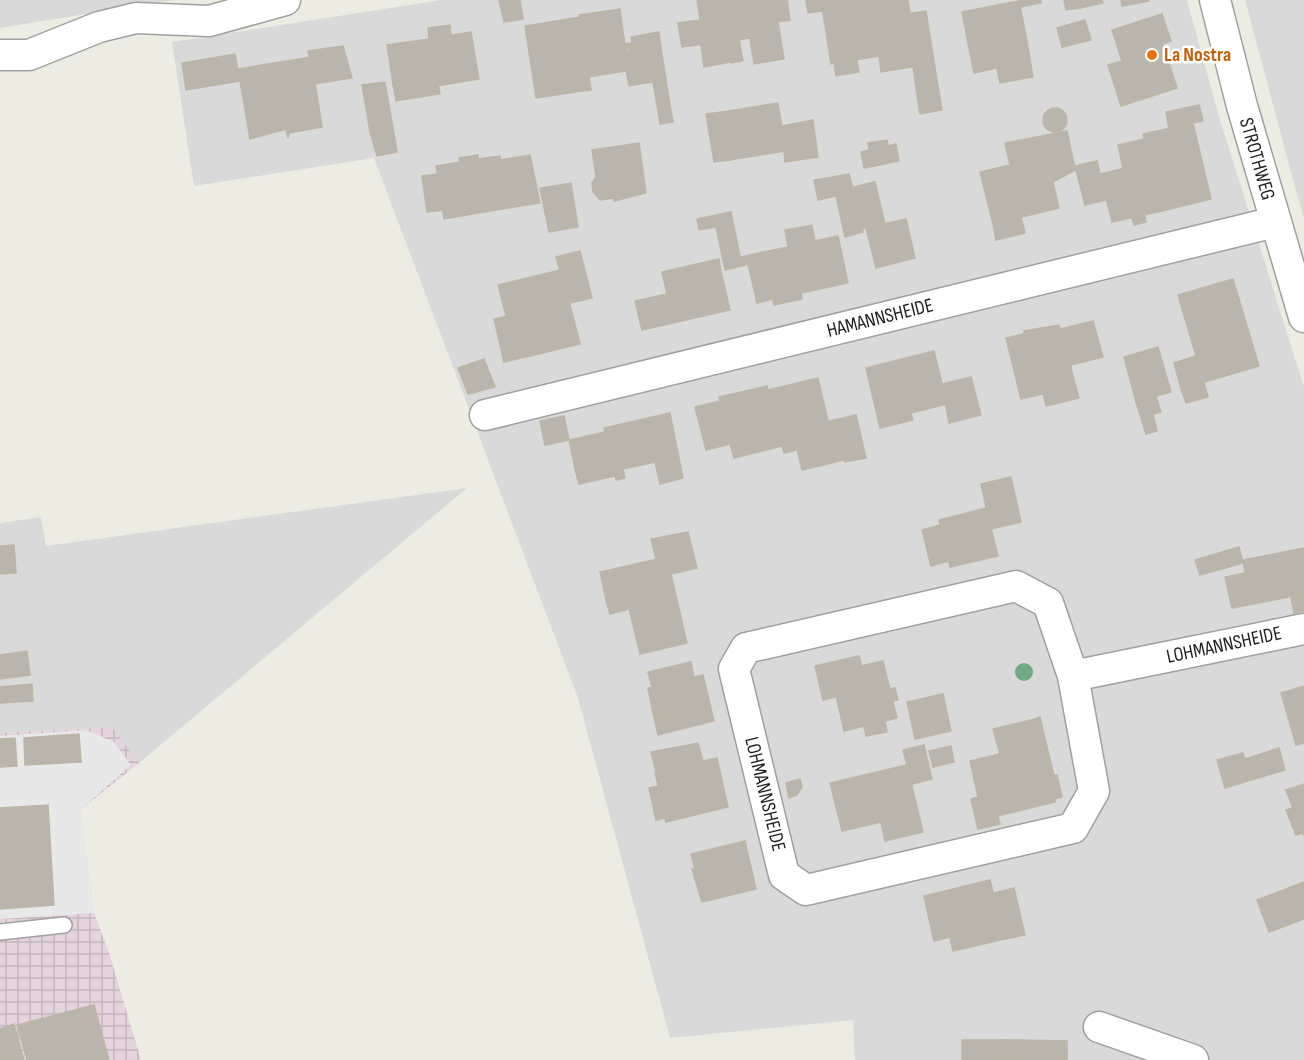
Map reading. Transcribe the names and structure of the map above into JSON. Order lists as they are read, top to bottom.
{
  "streets": {
    "street": ["STROTHWEG", "HAMANNSHEIDE", "LOHMANNSHEIDE"]
  },
  "crossings": [
    ["STROTHWEG", "HAMANNSHEIDE"]
  ],
  "places": ["La Nostra"]
}
